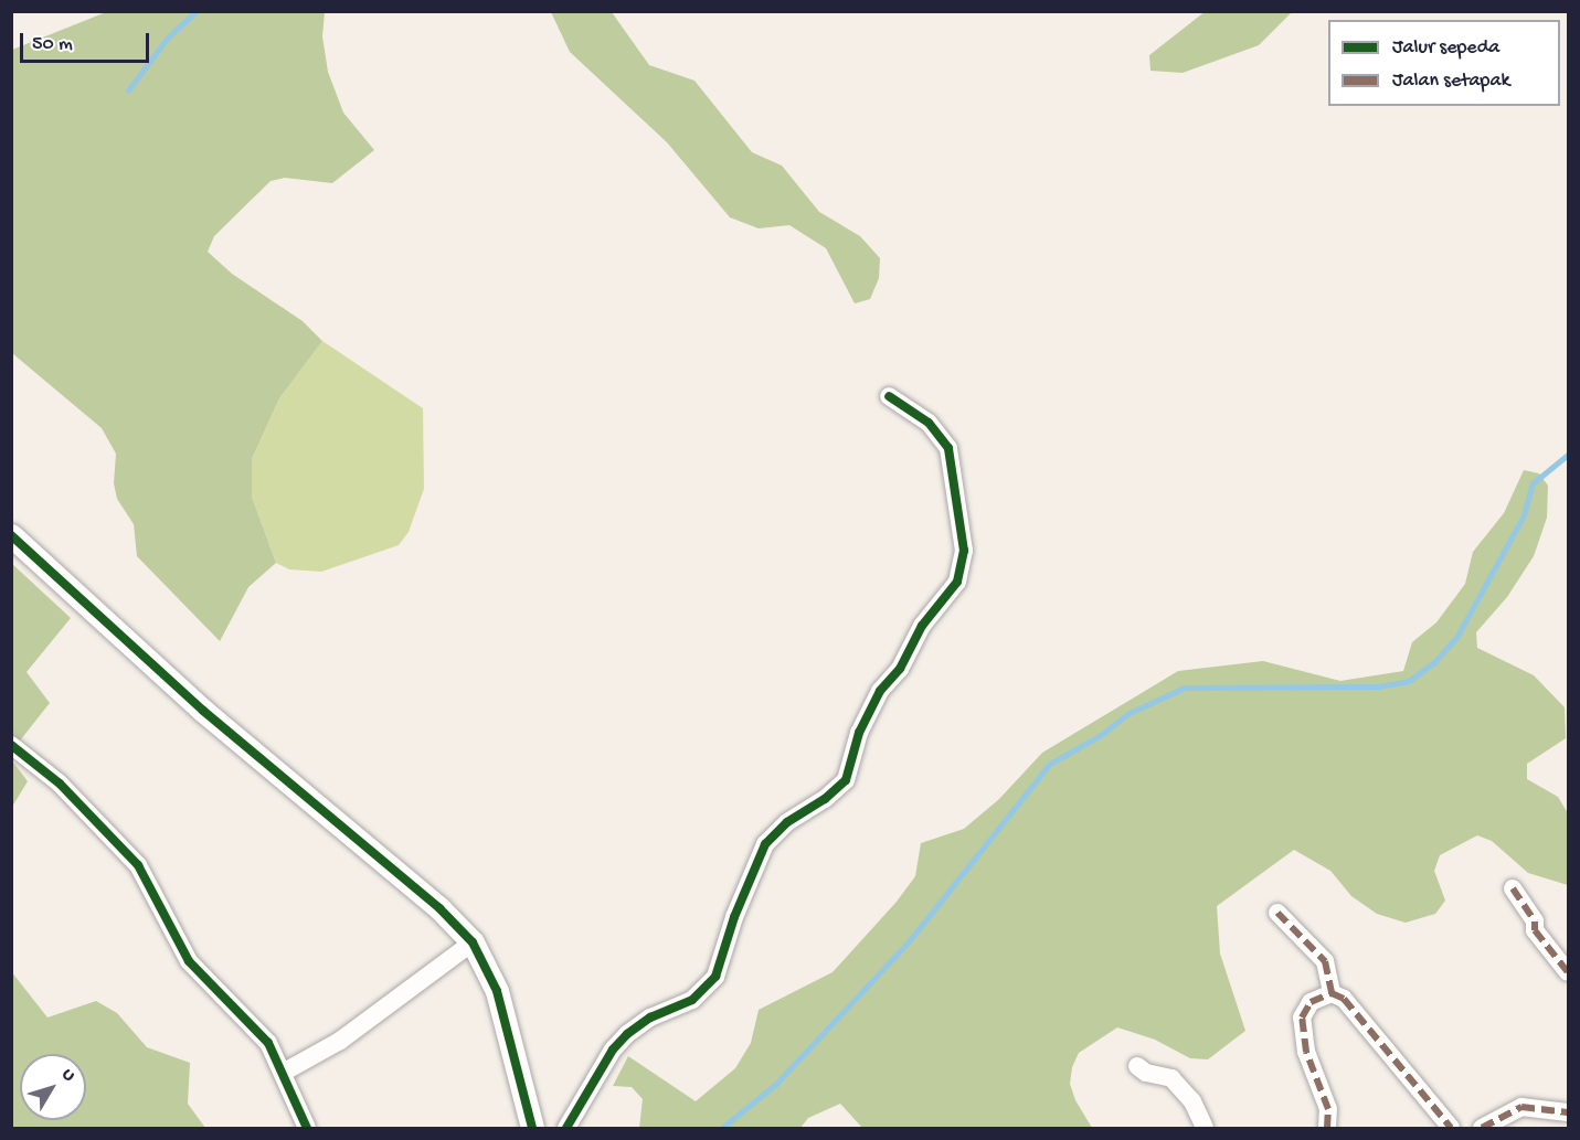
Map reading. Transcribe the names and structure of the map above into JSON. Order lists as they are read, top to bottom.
{
  "legend": ["Jalur sepeda", "Jalan setapak"],
  "scale_bar": "50 m",
  "north": "top right"
}
